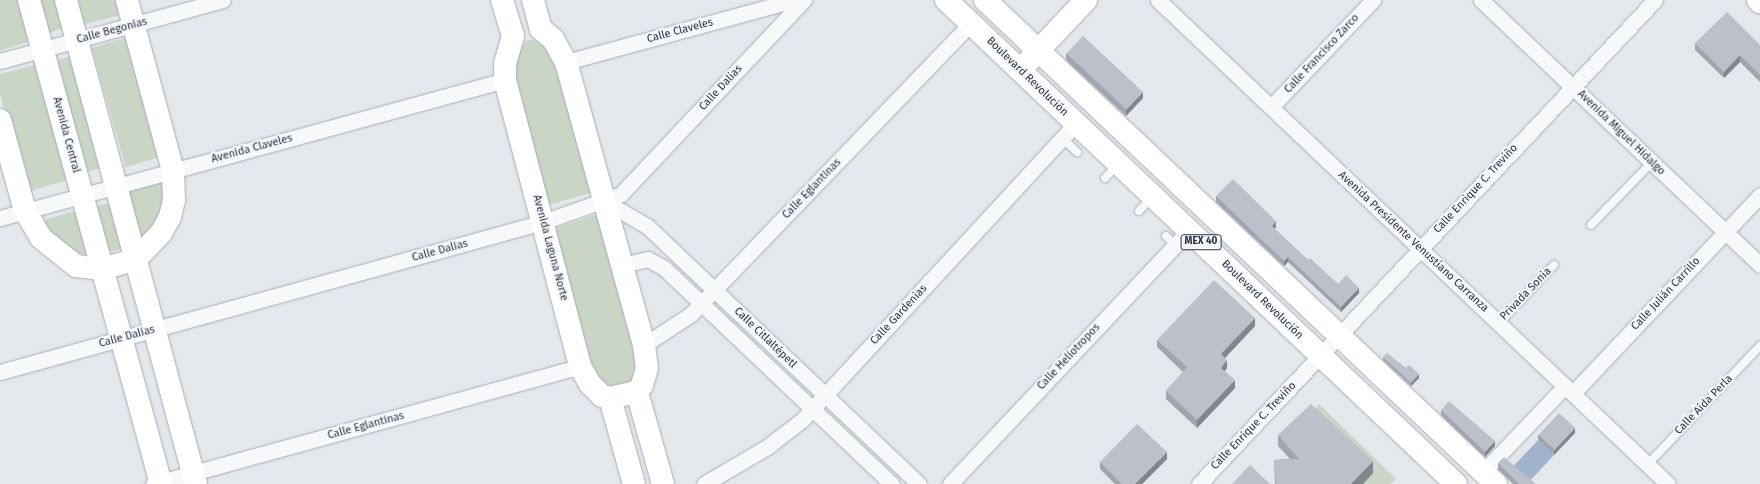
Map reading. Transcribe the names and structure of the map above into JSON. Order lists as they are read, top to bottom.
{
  "streets": {
    "street": [
      "Calle Begonias",
      "Calle Claveles",
      "Calle Francisco Zarco",
      "Boulevard Revolución",
      "Calle Dalias",
      "Avenida Miguel Hidalgo",
      "Avenida Central",
      "Avenida Claveles",
      "Calle Eglantinas",
      "Calle Enrique C. Treviño",
      "MEX 40",
      "Avenida Presidente Venustiano Carranza",
      "Avenida Laguna Norte",
      "Calle Julián Carrillo",
      "Calle Gardenias",
      "Calle Citlaltépetl",
      "Calle Heliotropos"
    ],
    "lane": ["Privada Sonia", "Calle Aída Perla"]
  },
  "crossings": [
    ["Calle Begonias", "Avenida Central"],
    ["Calle Francisco Zarco", "Avenida Presidente Venustiano Carranza"],
    ["Boulevard Revolución", "Calle Eglantinas"],
    ["Boulevard Revolución", "Calle Enrique C. Treviño"],
    ["Boulevard Revolución", "Calle Gardenias"],
    ["Boulevard Revolución", "Calle Heliotropos"],
    ["Calle Dalias", "Avenida Central"],
    ["Calle Dalias", "Avenida Laguna Norte"],
    ["Calle Dalias", "Calle Citlaltépetl"],
    ["Avenida Miguel Hidalgo", "Calle Enrique C. Treviño"],
    ["Avenida Miguel Hidalgo", "Calle Julián Carrillo"],
    ["Avenida Central", "Avenida Claveles"],
    ["Avenida Central", "Calle Eglantinas"],
    ["Avenida Claveles", "Avenida Laguna Norte"],
    ["Calle Eglantinas", "Avenida Laguna Norte"],
    ["Calle Eglantinas", "Calle Citlaltépetl"],
    ["Calle Enrique C. Treviño", "MEX 40"],
    ["Calle Enrique C. Treviño", "Avenida Presidente Venustiano Carranza"],
    ["MEX 40", "Calle Julián Carrillo"],
    ["Avenida Presidente Venustiano Carranza", "Privada Sonia"],
    ["Avenida Presidente Venustiano Carranza", "Calle Julián Carrillo"],
    ["Avenida Presidente Venustiano Carranza", "Calle Aída Perla"],
    ["Calle Gardenias", "Calle Citlaltépetl"]
  ]
}
